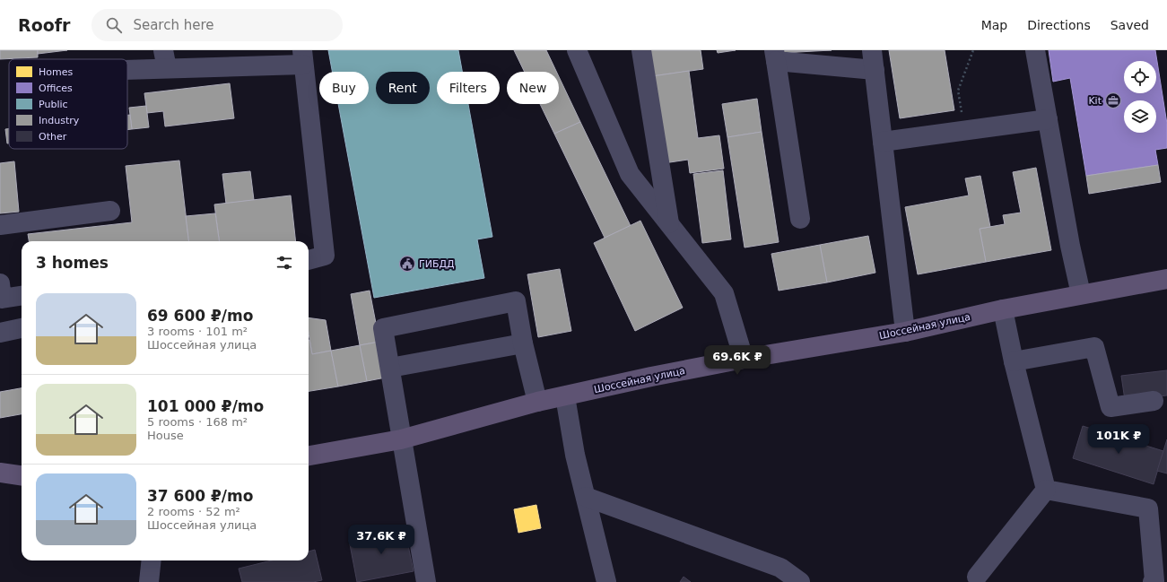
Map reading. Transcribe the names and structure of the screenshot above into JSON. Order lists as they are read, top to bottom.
{
  "streets": {
    "main road": ["Шоссейная улица"]
  },
  "places": {
    "office": ["Kit"],
    "public building": ["ГИБДД"]
  },
  "legend": [
    "Homes",
    "Offices",
    "Public",
    "Industry",
    "Other"
  ],
  "page": {
    "header": "Roofr",
    "search": "Search here",
    "nav": ["Map", "Directions", "Saved"],
    "chip": [
      "Buy",
      "Rent",
      "Filters",
      "New"
    ],
    "heading": "3 homes",
    "list": [
      {
        "name": "69 600 ₽/mo",
        "note": "3 rooms · 101 m² · Шоссейная улица"
      },
      {
        "name": "101 000 ₽/mo",
        "note": "5 rooms · 168 m² · House"
      },
      {
        "name": "37 600 ₽/mo",
        "note": "2 rooms · 52 m² · Шоссейная улица"
      }
    ],
    "price": ["69.6K ₽", "101K ₽", "37.6K ₽"]
  }
}
